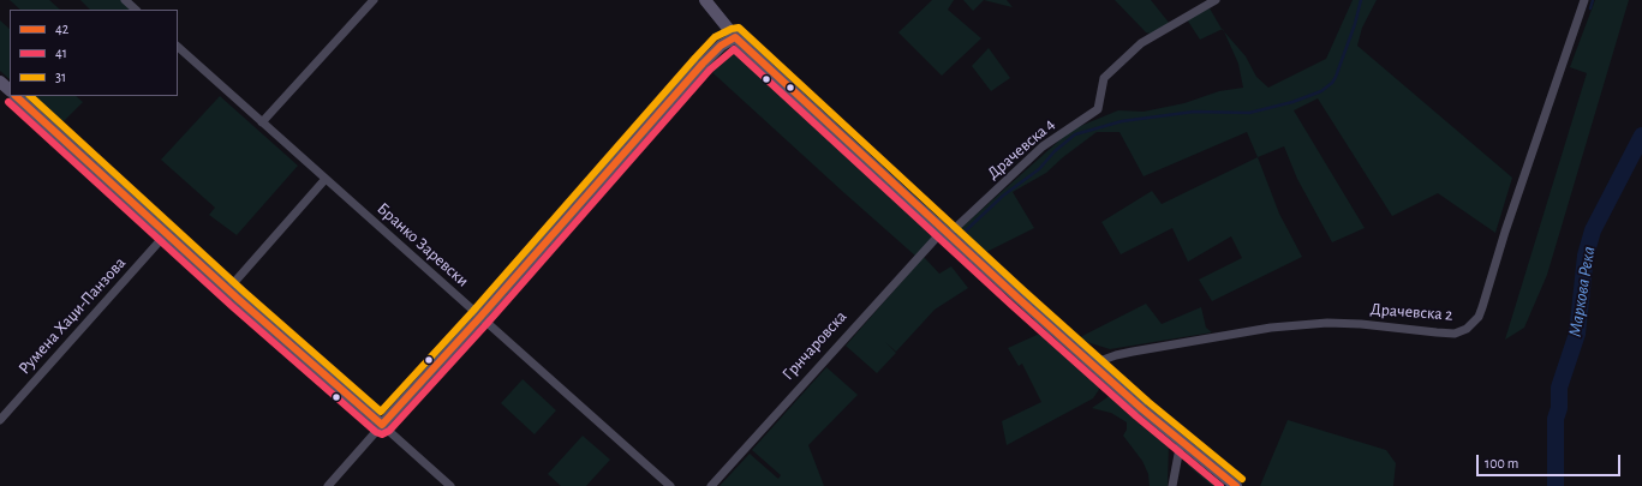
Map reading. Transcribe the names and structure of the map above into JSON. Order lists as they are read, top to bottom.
{
  "streets": {
    "street": [
      "Драчевска 4",
      "Бранко Заревски",
      "Драчевска 2",
      "Румена Хаџи-Панзова",
      "Грнчаровска"
    ]
  },
  "crossings": [
    ["Драчевска 4", "Грнчаровска"]
  ],
  "water": ["Маркова Река"],
  "lines": ["transit line 31", "transit line 42", "transit line 41"],
  "legend": ["42", "41", "31"],
  "scale_bar": "100 m"
}
